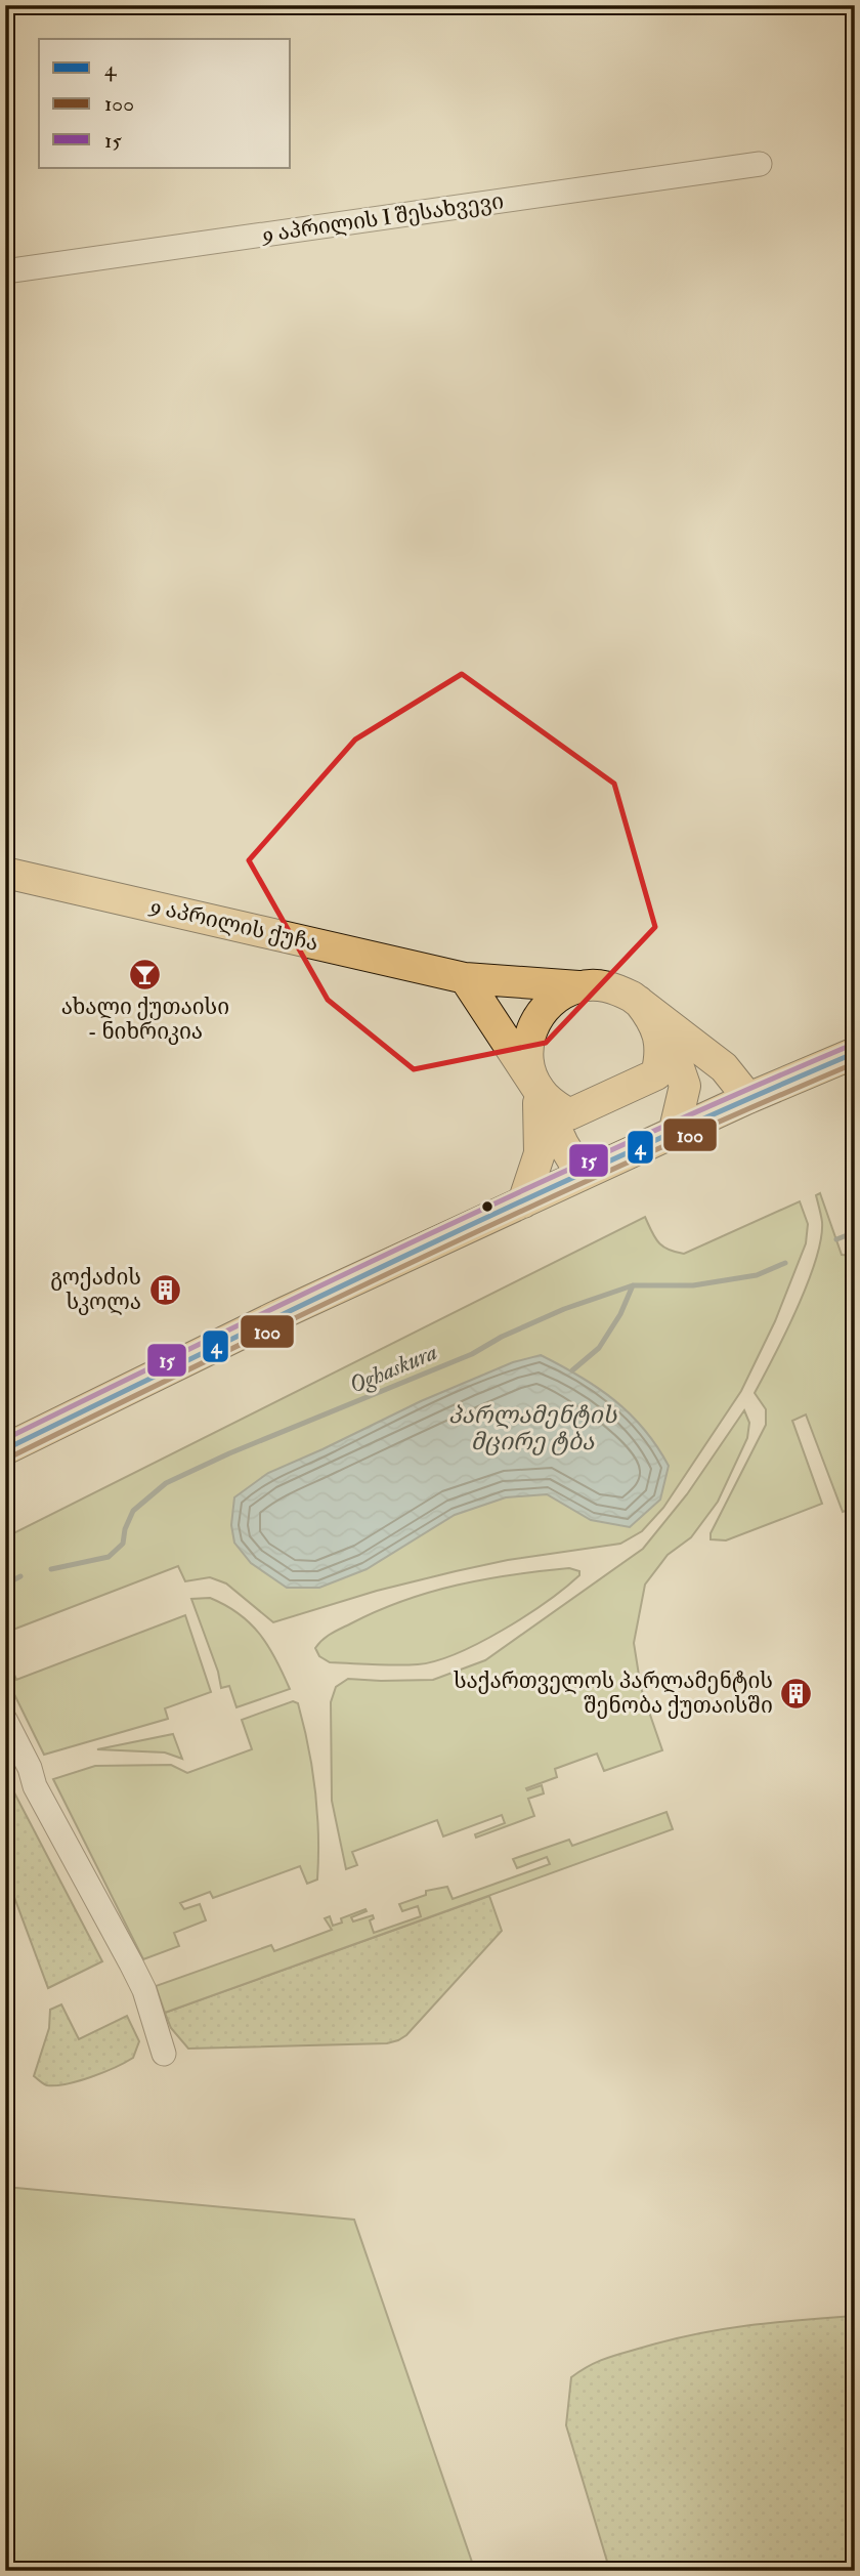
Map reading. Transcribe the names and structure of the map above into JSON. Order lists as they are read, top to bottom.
{
  "streets": {
    "main road": ["9 აპრილის ქუჩა"],
    "street": ["9 აპრილის I შესახვევი"]
  },
  "water": ["Oghaskura", "პარლამენტის მცირე ტბა"],
  "places": {
    "bar": ["ახალი ქუთაისი - ნიხრიკია"],
    "building": ["გოქაძის სკოლა", "საქართველოს პარლამენტის შენობა ქუთაისში"]
  },
  "lines": ["transit line 15", "transit line 4", "transit line 100"],
  "legend": ["4", "100", "15"]
}
